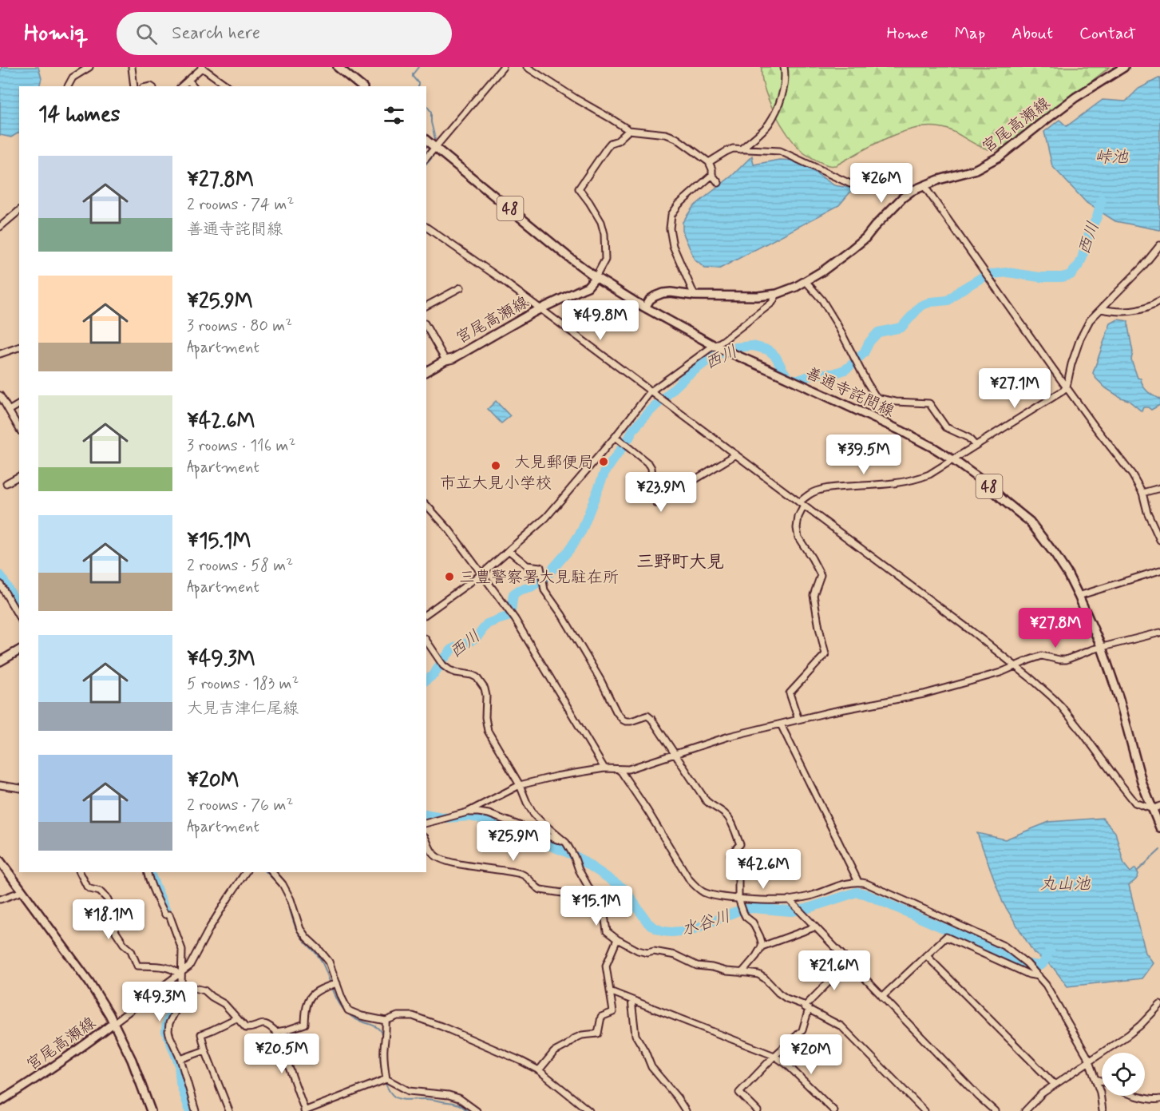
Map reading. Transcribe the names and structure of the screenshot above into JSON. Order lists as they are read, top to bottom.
{
  "streets": {
    "main road": ["宮尾高瀬線", "48", "善通寺詫間線"]
  },
  "crossings": [
    ["宮尾高瀬線", "善通寺詫間線"]
  ],
  "districts": ["三野町大見"],
  "water": [
    "峠池",
    "西川",
    "丸山池",
    "水谷川"
  ],
  "places": ["大見郵便局", "市立大見小学校", "三豊警察署大見駐在所"],
  "page": {
    "header": "Homiq",
    "search": "Search here",
    "nav": [
      "Home",
      "Map",
      "About",
      "Contact"
    ],
    "heading": "14 homes",
    "list": [
      {
        "name": "¥27.8M",
        "note": "2 rooms · 74 m² · 善通寺詫間線"
      },
      {
        "name": "¥25.9M",
        "note": "3 rooms · 80 m² · Apartment"
      },
      {
        "name": "¥42.6M",
        "note": "3 rooms · 116 m² · Apartment"
      },
      {
        "name": "¥15.1M",
        "note": "2 rooms · 58 m² · Apartment"
      },
      {
        "name": "¥49.3M",
        "note": "5 rooms · 183 m² · 大見吉津仁尾線"
      },
      {
        "name": "¥20M",
        "note": "2 rooms · 76 m² · Apartment"
      }
    ],
    "price": [
      "¥26M",
      "¥49.8M",
      "¥27.1M",
      "¥39.5M",
      "¥23.9M",
      "¥27.8M",
      "¥25.9M",
      "¥42.6M",
      "¥15.1M",
      "¥18.1M",
      "¥21.6M",
      "¥49.3M",
      "¥20.5M",
      "¥20M"
    ]
  }
}
